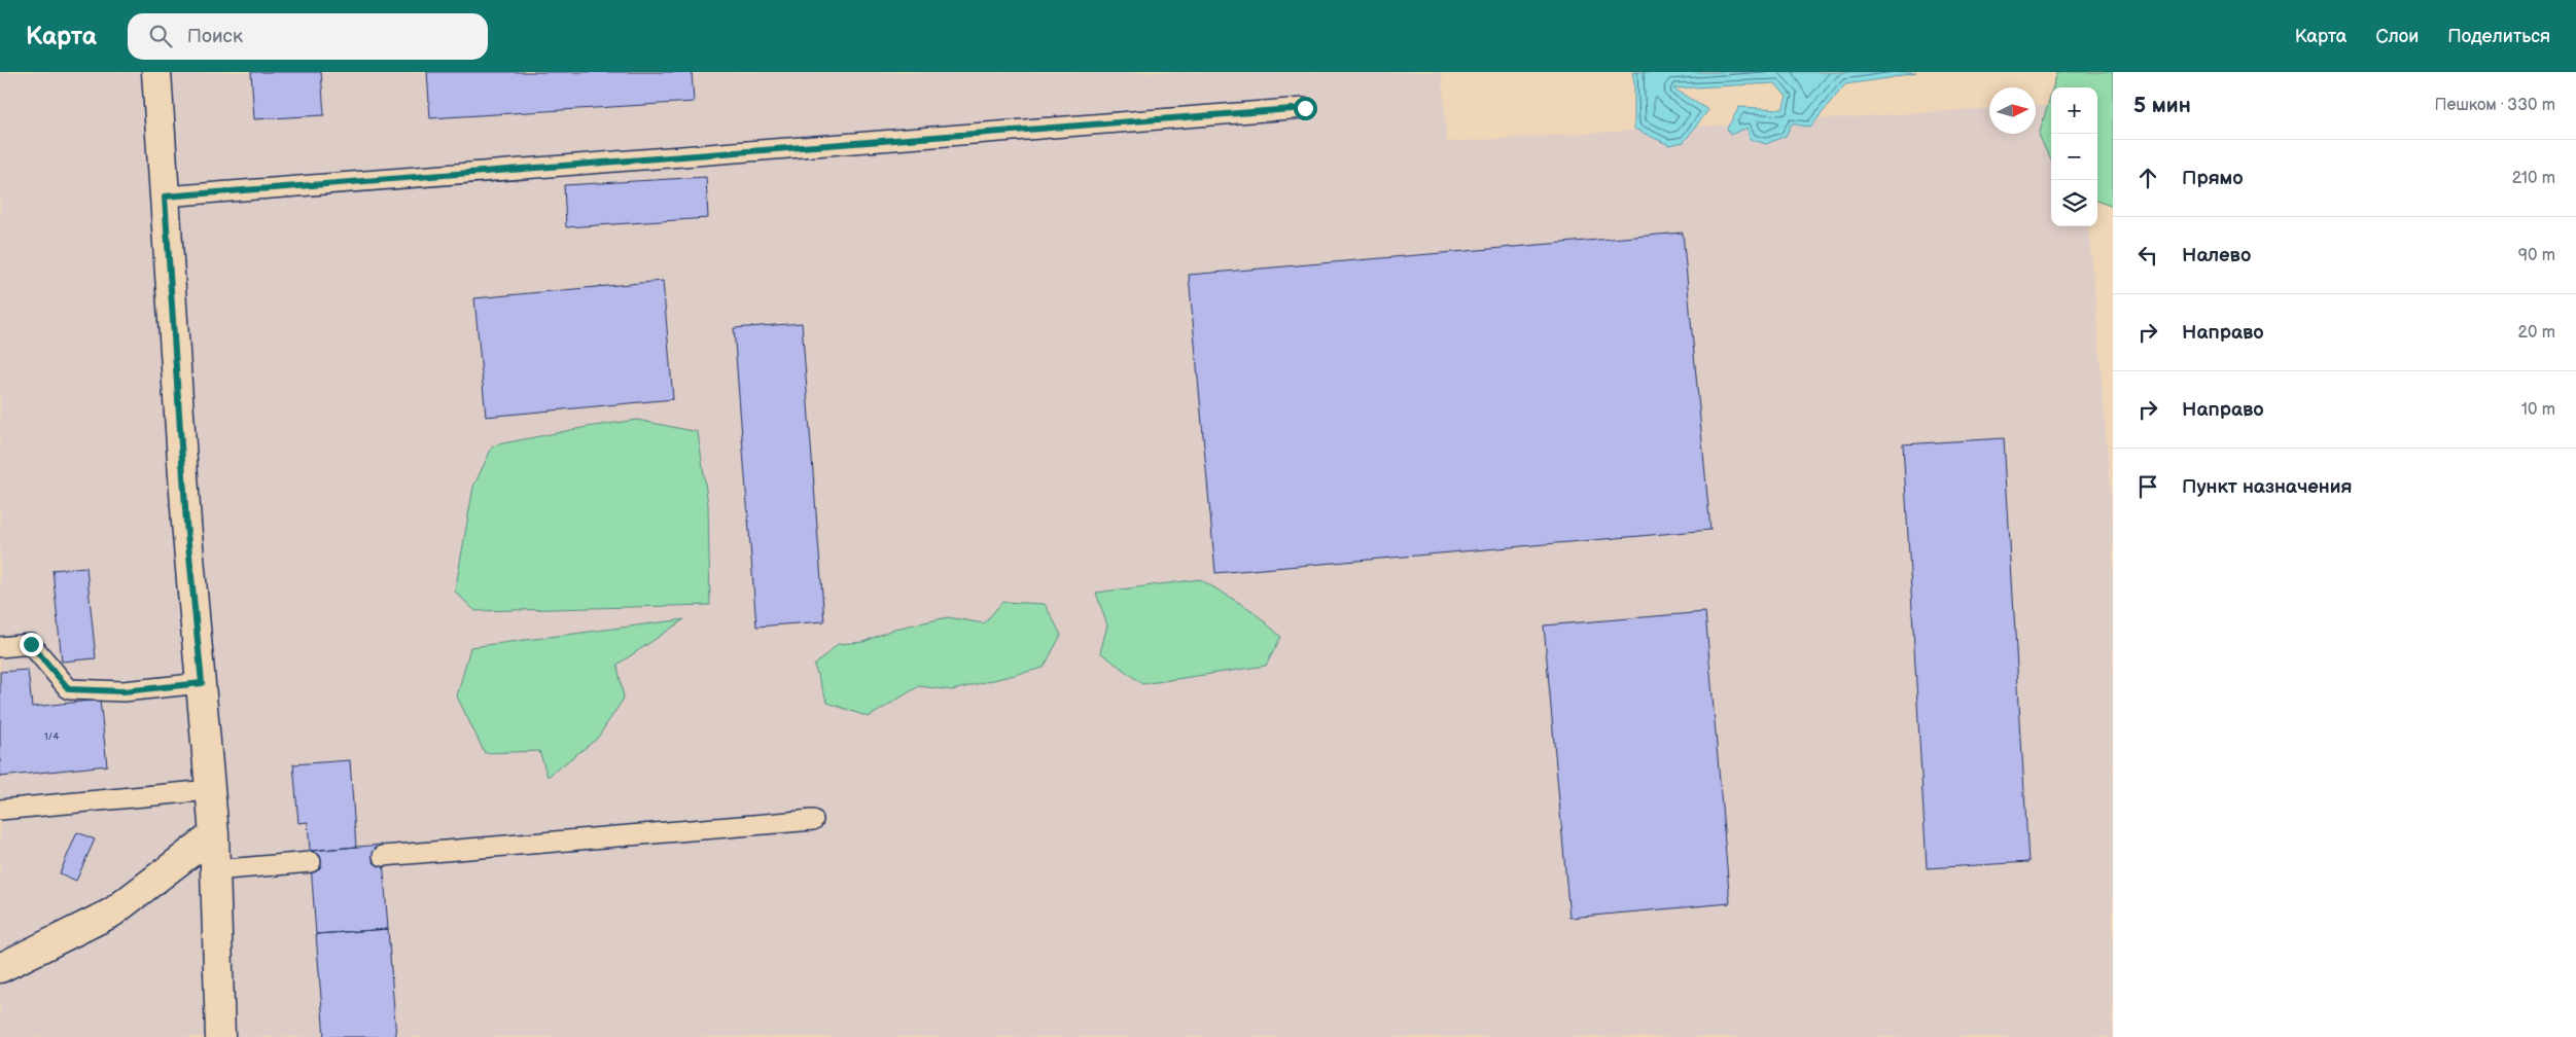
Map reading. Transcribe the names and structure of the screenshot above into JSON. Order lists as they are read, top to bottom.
{
  "house_numbers": ["1/4"],
  "north": "right",
  "page": {
    "header": "Карта",
    "search": "Поиск",
    "nav": ["Карта", "Слои", "Поделиться"],
    "heading": ["5 мин", "Пешком · 330 m"],
    "map_buttons": ["+", "−"],
    "list": [
      ["Прямо", "210 m"],
      ["Налево", "90 m"],
      ["Направо", "20 m"],
      ["Направо", "10 m"],
      "Пункт назначения"
    ]
  }
}
